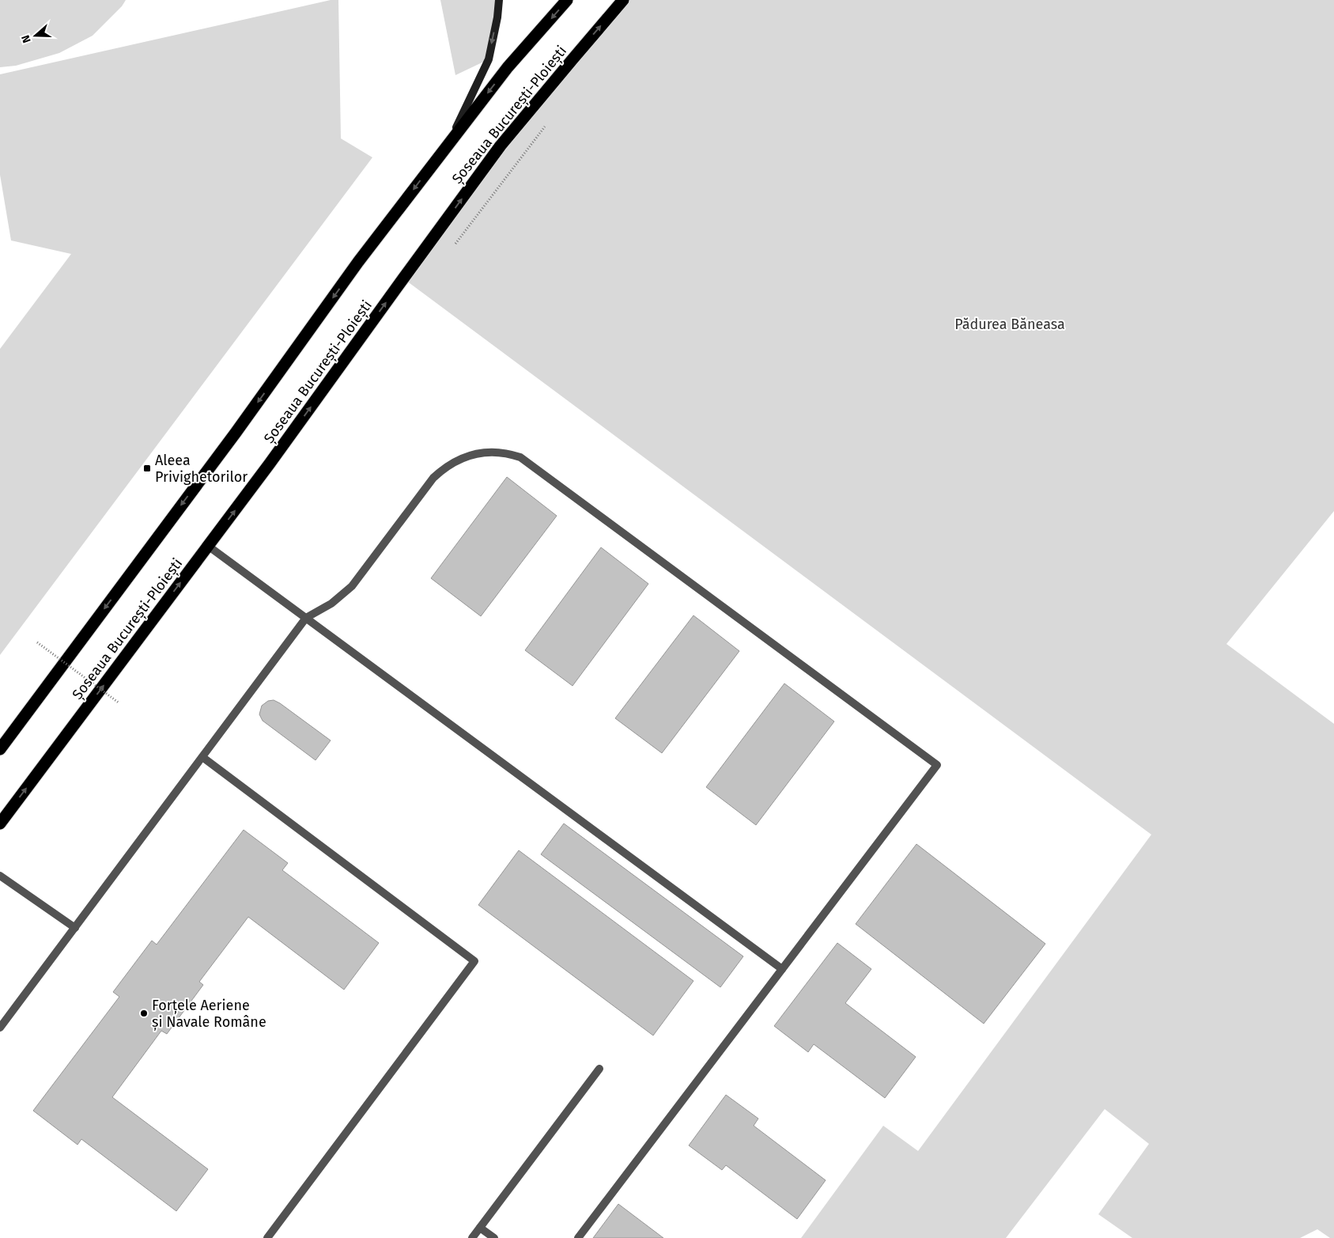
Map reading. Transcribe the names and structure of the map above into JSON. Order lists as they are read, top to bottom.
{
  "streets": {
    "highway": ["Șoseaua București-Ploiești"]
  },
  "parks": ["Pădurea Băneasa"],
  "places": {
    "transit": ["Aleea Privighetorilor"],
    "other": ["Forțele Aeriene și Navale Române"]
  },
  "north": "left"
}
